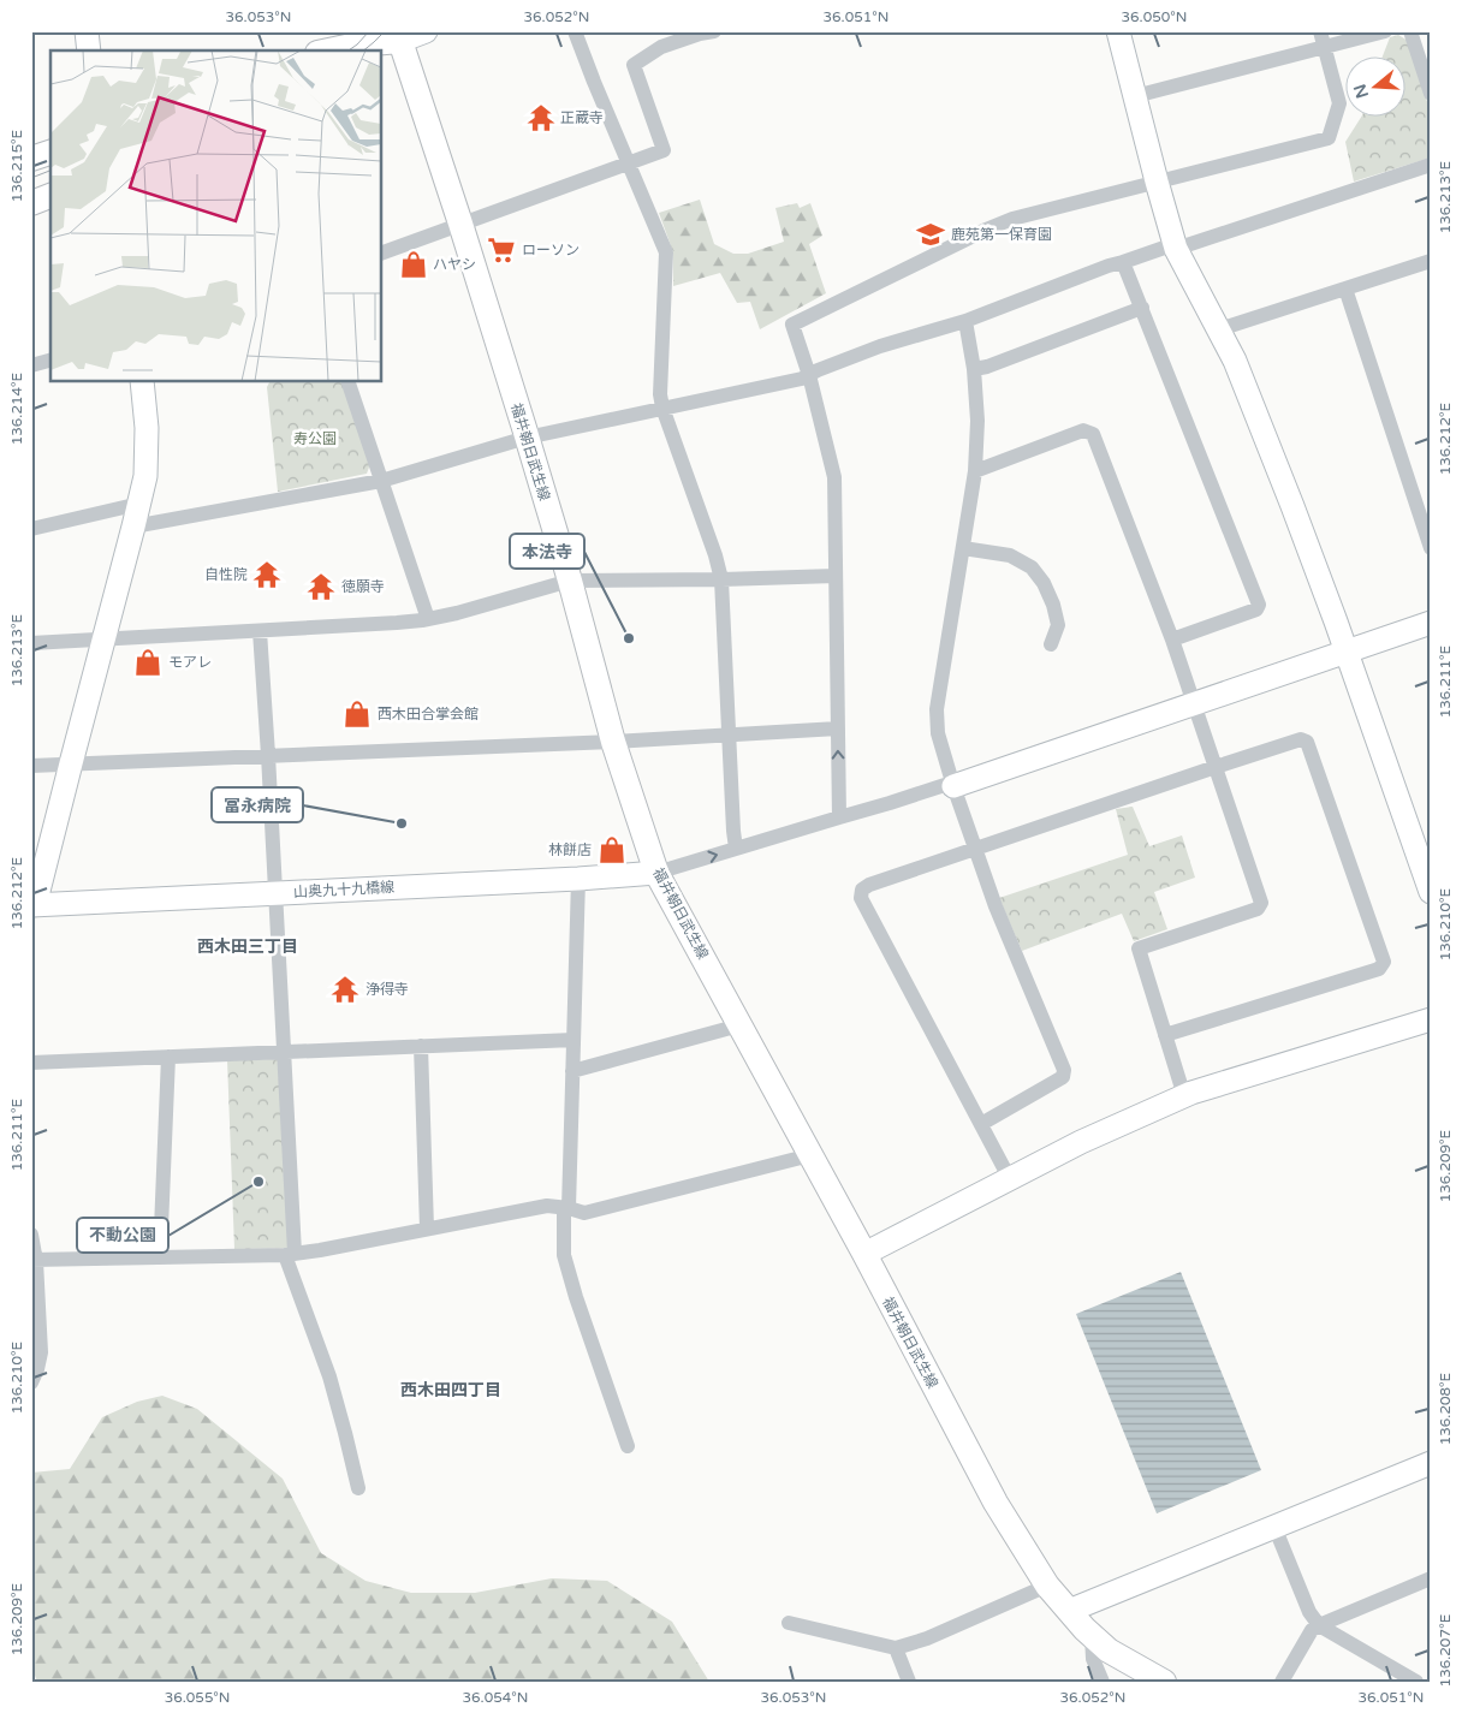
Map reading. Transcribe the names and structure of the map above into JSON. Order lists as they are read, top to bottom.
{
  "streets": {
    "main road": ["福井朝日武生線"],
    "street": ["山奥九十九橋線"]
  },
  "crossings": [
    ["福井朝日武生線", "山奥九十九橋線"]
  ],
  "districts": ["西木田三丁目", "西木田四丁目"],
  "parks": ["寿公園"],
  "places": {
    "temple": [
      "正蔵寺",
      "自性院",
      "徳願寺",
      "浄得寺"
    ],
    "school or university": ["鹿苑第一保育園"],
    "supermarket": ["ローソン"],
    "shop": [
      "ハヤシ",
      "モアレ",
      "西木田合掌会館",
      "林餅店"
    ],
    "other": ["本法寺", "冨永病院", "不動公園"]
  },
  "north": "left",
  "coordinates": [
    "36.053°N",
    "36.052°N",
    "36.051°N",
    "36.050°N",
    "136.215°E",
    "136.213°E",
    "136.214°E",
    "136.212°E",
    "136.211°E",
    "136.210°E",
    "136.209°E",
    "136.208°E",
    "136.207°E",
    "36.055°N",
    "36.054°N"
  ]
}
